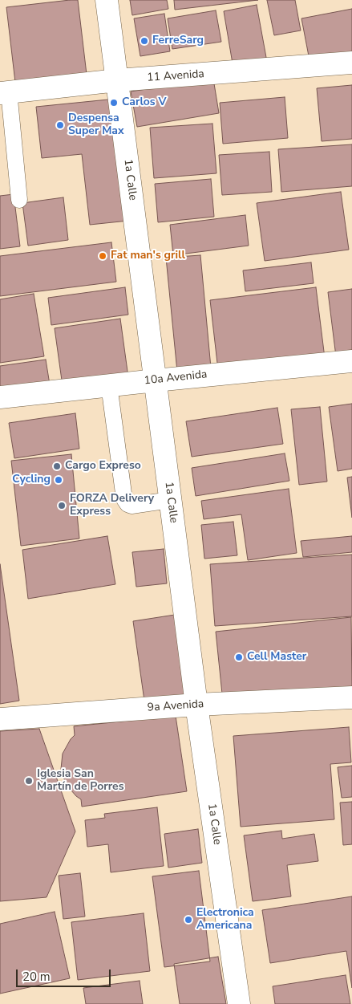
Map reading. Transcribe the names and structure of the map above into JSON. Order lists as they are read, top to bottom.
{
  "streets": {
    "street": [
      "11 Avenida",
      "1a Calle",
      "10a Avenida",
      "9a Avenida"
    ]
  },
  "crossings": [
    ["11 Avenida", "1a Calle"],
    ["1a Calle", "10a Avenida"],
    ["1a Calle", "9a Avenida"]
  ],
  "places": [
    "FerreSarg",
    "Carlos V",
    "Despensa Super Max",
    "Fat man's grill",
    "Cargo Expreso",
    "Cycling",
    "FORZA Delivery Express",
    "Cell Master",
    "Iglesia San Martín de Porres",
    "Electronica Americana"
  ],
  "scale_bar": "20 m"
}
